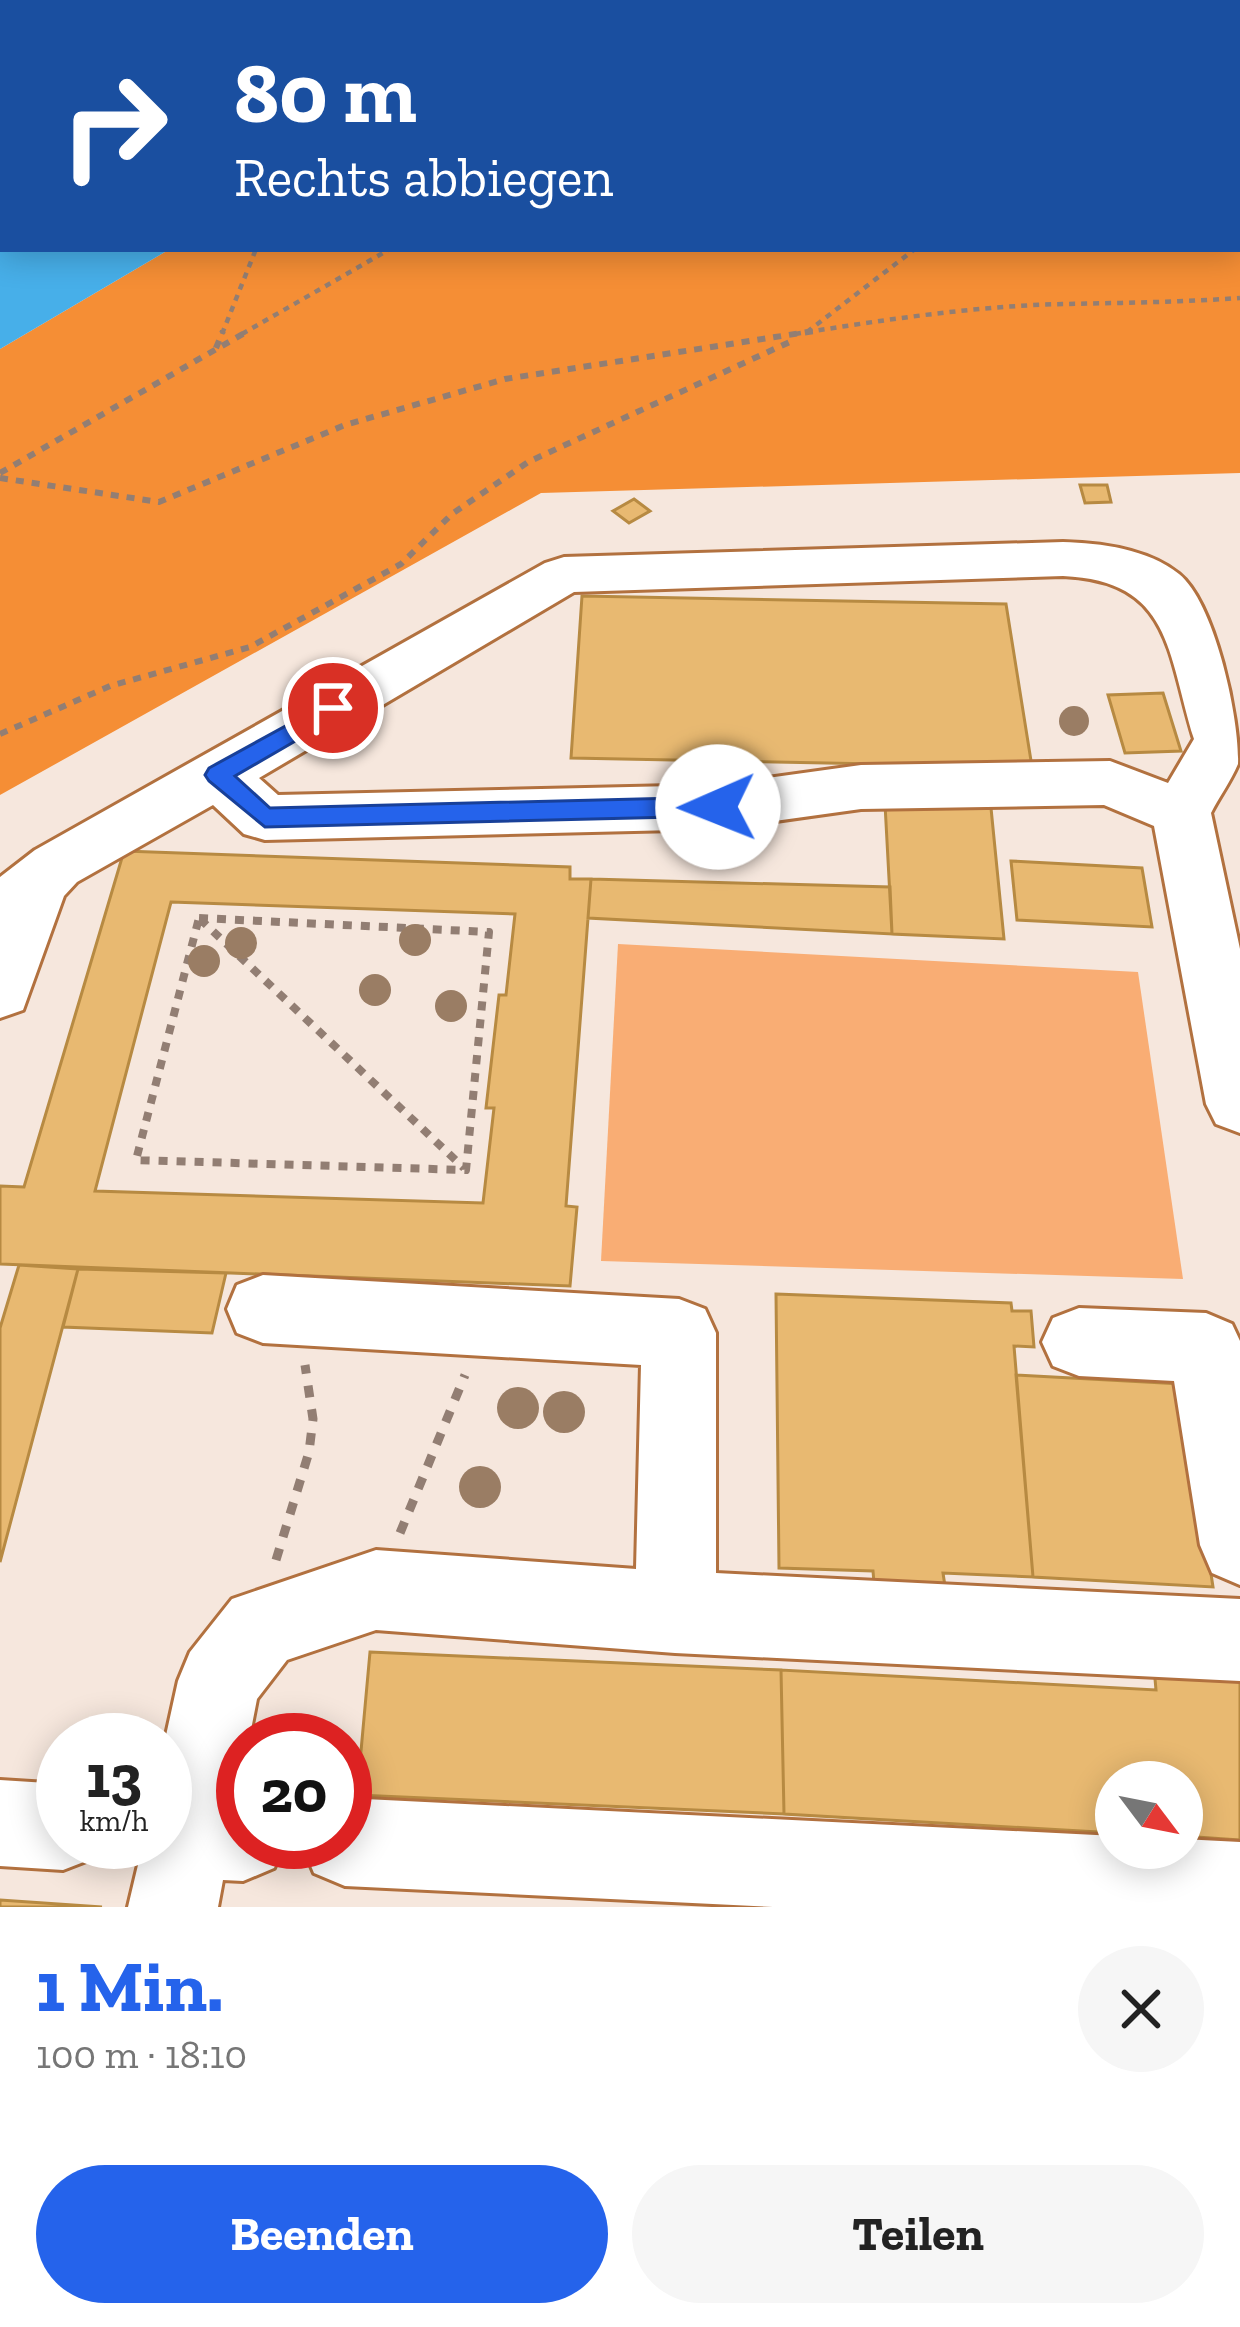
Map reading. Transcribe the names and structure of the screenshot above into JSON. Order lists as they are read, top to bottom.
{
  "north": "bottom right",
  "page": {
    "turn": ["80 m", "Rechts abbiegen"],
    "speed": "13 km/h",
    "limit": "20",
    "heading": ["1 Min.", "100 m · 18:10"],
    "buttons": ["Beenden", "Teilen"]
  }
}
